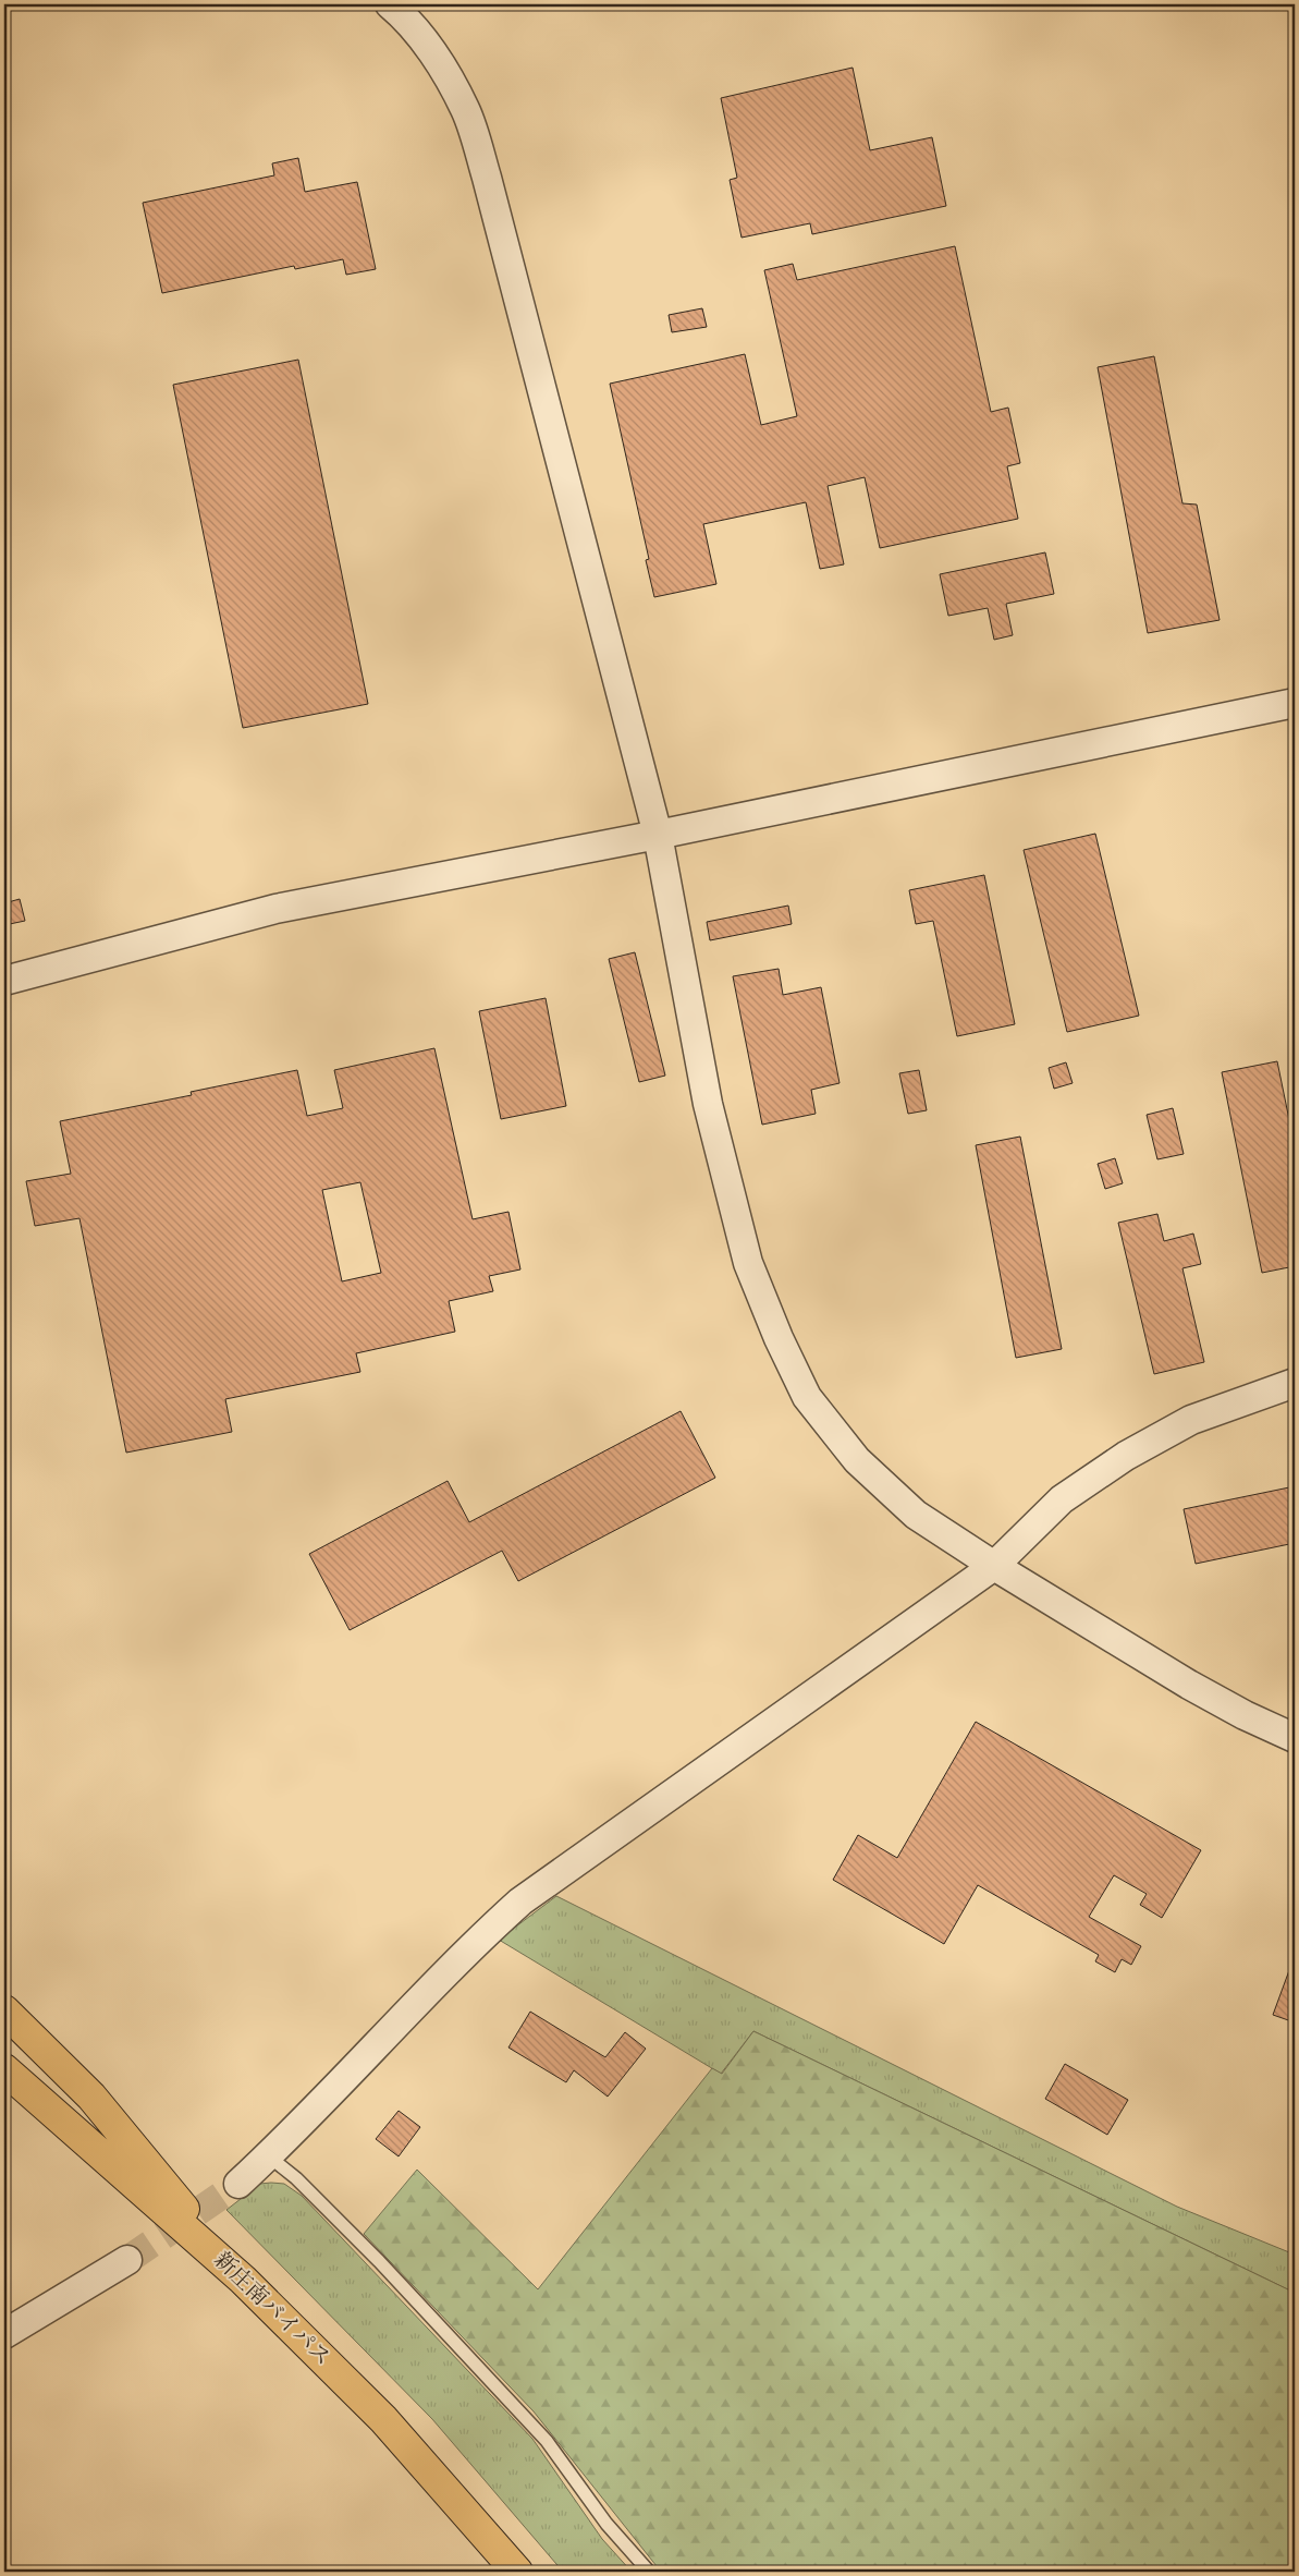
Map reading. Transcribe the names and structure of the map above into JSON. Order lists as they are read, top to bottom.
{
  "streets": {
    "highway": ["新庄南バイパス"]
  }
}
